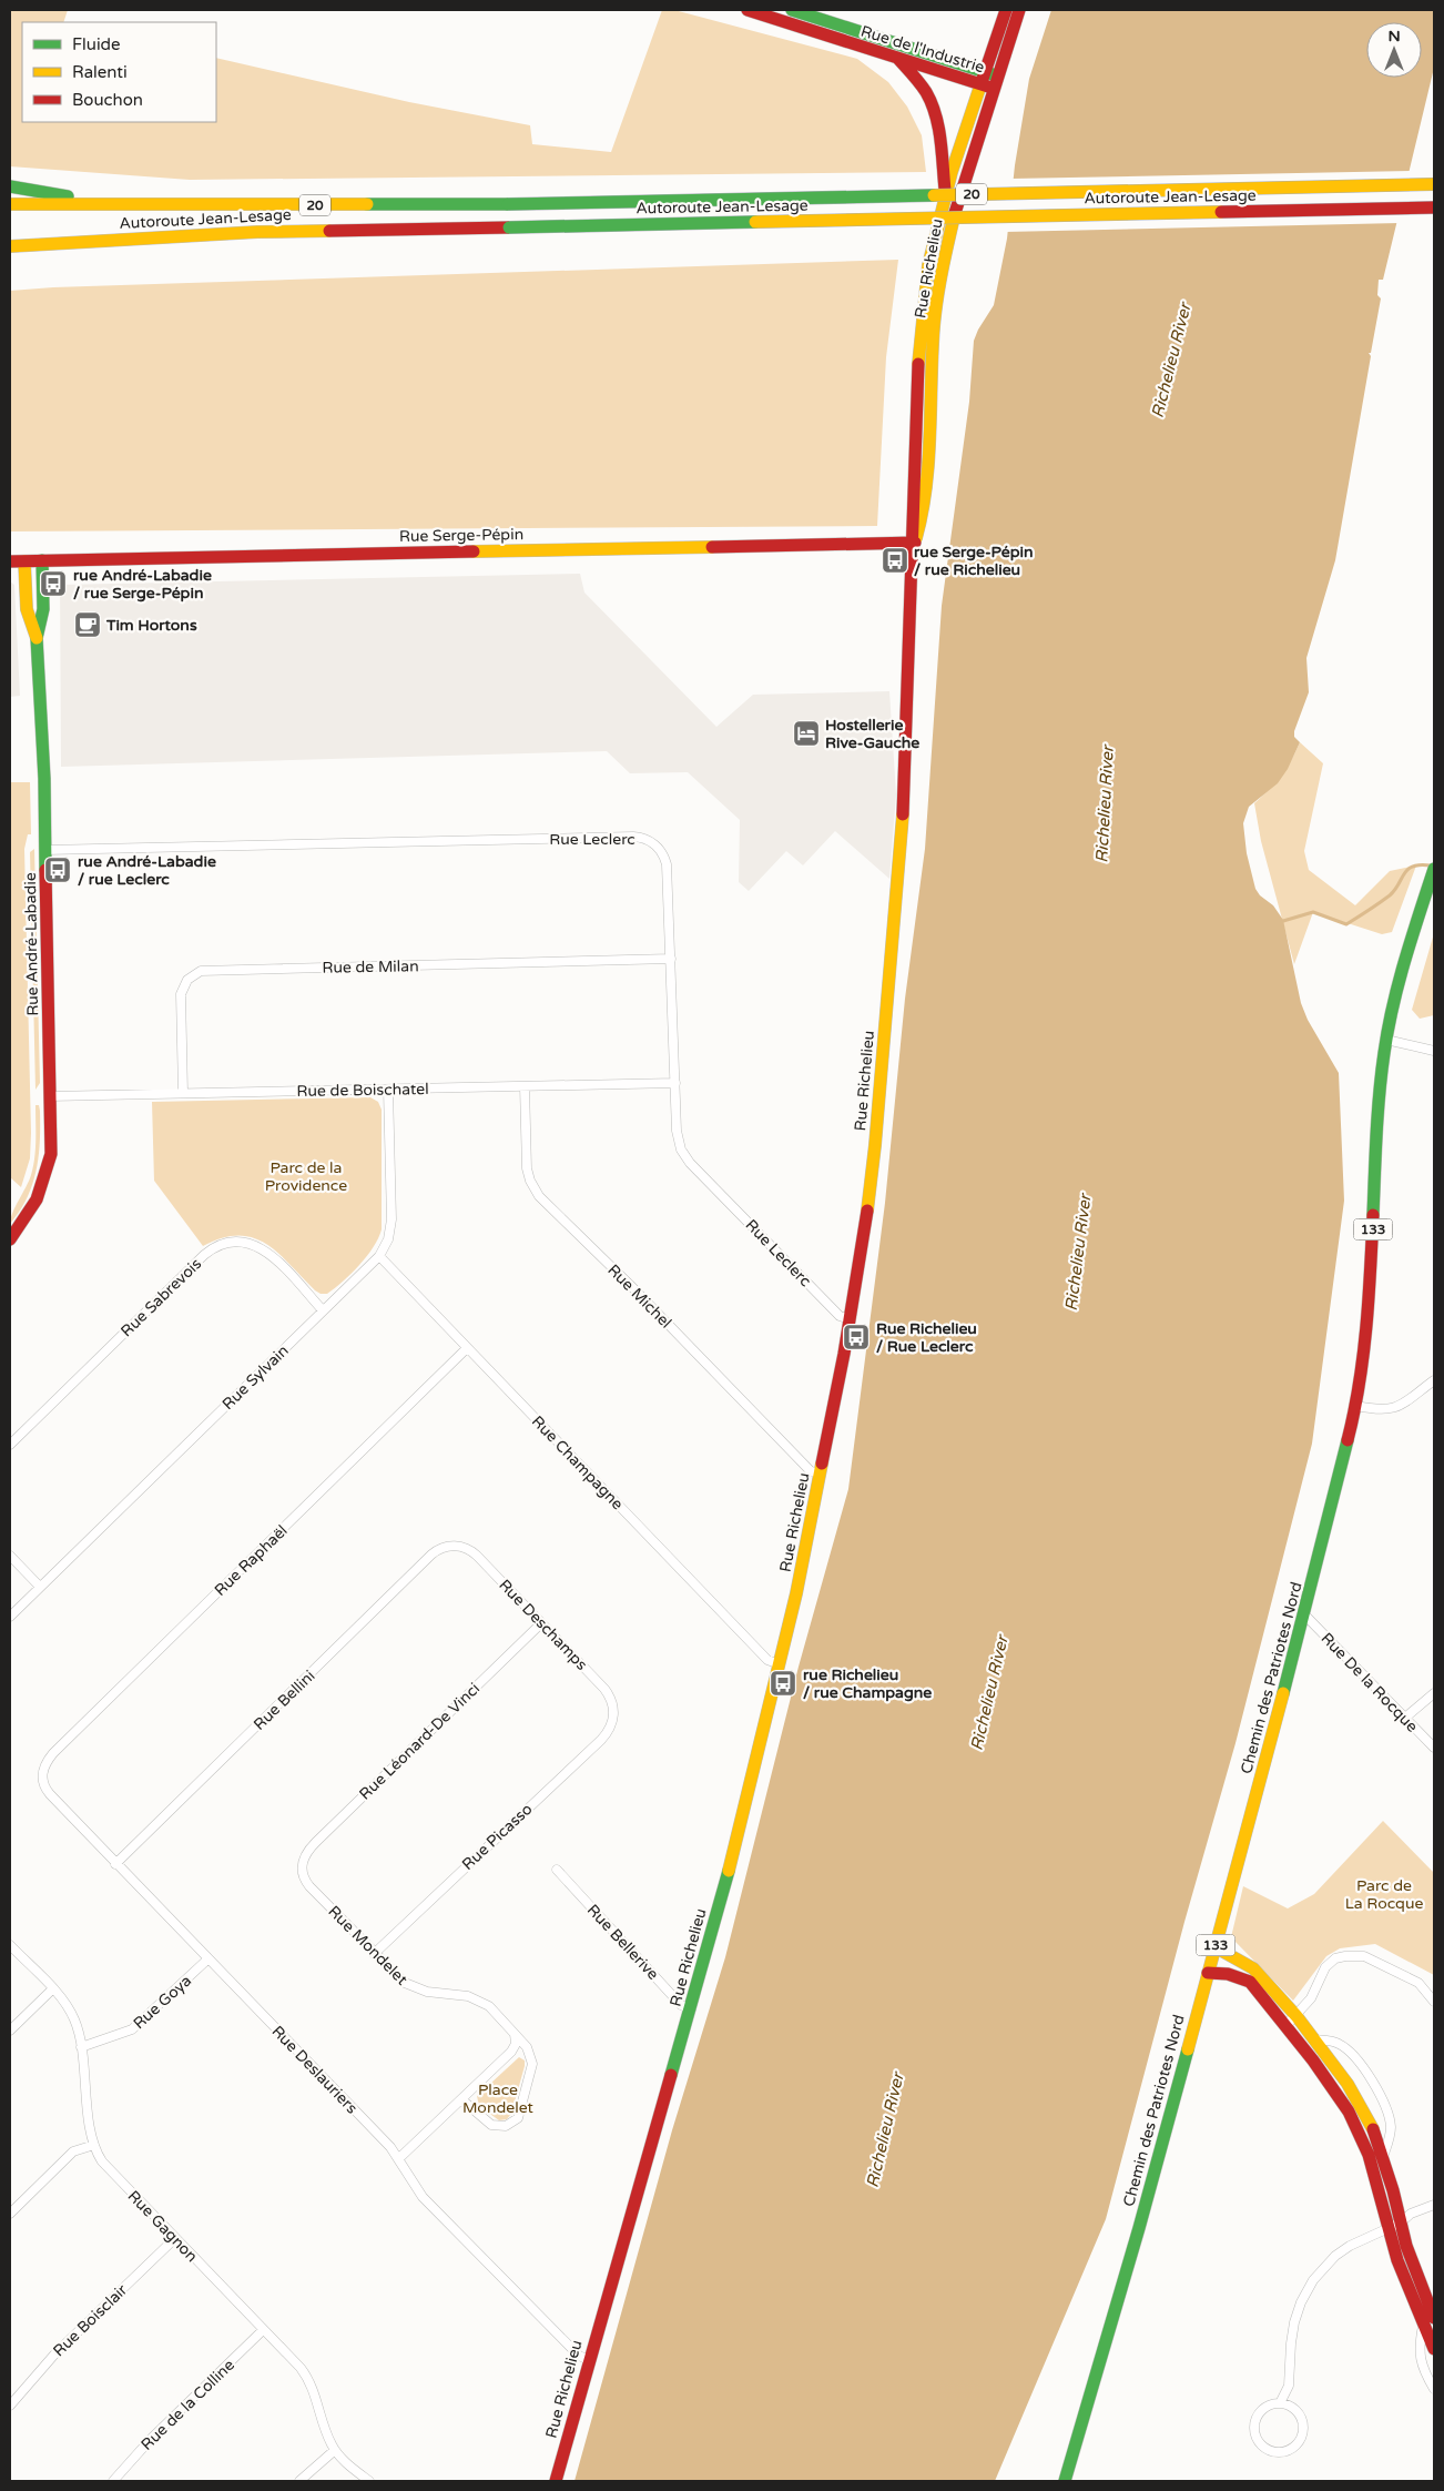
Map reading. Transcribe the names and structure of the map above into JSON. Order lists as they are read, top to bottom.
{
  "streets": {
    "main road": [
      "Rue de l'Industrie",
      "20",
      "Autoroute Jean-Lesage",
      "Rue Richelieu",
      "Rue Serge-Pépin",
      "Rue André-Labadie",
      "133",
      "Chemin des Patriotes Nord"
    ],
    "street": [
      "Rue Leclerc",
      "Rue de Milan",
      "Rue de Boischatel",
      "Rue Michel",
      "Rue Sabrevois",
      "Rue Sylvain",
      "Rue Champagne",
      "Rue Raphaël",
      "Rue Deschamps",
      "Rue De la Rocque",
      "Rue Bellini",
      "Rue Léonard-De Vinci",
      "Rue Picasso",
      "Rue Bellerive",
      "Rue Mondelet",
      "Rue Goya",
      "Rue Deslauriers",
      "Rue Gagnon",
      "Rue Boisclair",
      "Rue de la Colline"
    ]
  },
  "crossings": [
    ["Rue de l'Industrie", "Rue Richelieu"],
    ["Rue Richelieu", "Rue Serge-Pépin"],
    ["Rue Richelieu", "Rue Leclerc"],
    ["Rue Richelieu", "Rue Michel"],
    ["Rue Richelieu", "Rue Champagne"],
    ["Rue Richelieu", "Rue Bellerive"],
    ["Rue Richelieu", "Rue Deslauriers"],
    ["Rue Serge-Pépin", "Rue André-Labadie"],
    ["Rue Leclerc", "Rue André-Labadie"],
    ["Rue Leclerc", "Rue de Milan"],
    ["Rue Leclerc", "Rue de Boischatel"],
    ["Rue André-Labadie", "Rue de Boischatel"],
    ["Rue de Milan", "Rue de Boischatel"],
    ["Rue de Boischatel", "Rue Michel"],
    ["Rue de Boischatel", "Rue Sylvain"],
    ["Rue Sabrevois", "Rue Sylvain"],
    ["Rue Sylvain", "Rue Champagne"],
    ["Rue Champagne", "Rue Raphaël"],
    ["Rue Raphaël", "Rue Deslauriers"],
    ["Rue Deschamps", "Rue Bellini"],
    ["Rue Deschamps", "Rue Léonard-De Vinci"],
    ["Rue Deschamps", "Rue Picasso"],
    ["Chemin des Patriotes Nord", "Rue De la Rocque"],
    ["Rue Bellini", "Rue Deslauriers"],
    ["Rue Léonard-De Vinci", "Rue Mondelet"],
    ["Rue Picasso", "Rue Mondelet"],
    ["Rue Goya", "Rue Deslauriers"],
    ["Rue Goya", "Rue Gagnon"],
    ["Rue Gagnon", "Rue Boisclair"],
    ["Rue Gagnon", "Rue de la Colline"]
  ],
  "water": ["Richelieu River"],
  "parks": ["Parc de la Providence", "Parc de La Rocque", "Place Mondelet"],
  "places": {
    "bus stop": [
      "rue Serge-Pépin / rue Richelieu",
      "rue André-Labadie / rue Serge-Pépin",
      "rue André-Labadie / rue Leclerc",
      "Rue Richelieu / Rue Leclerc",
      "rue Richelieu / rue Champagne"
    ],
    "cafe": ["Tim Hortons"],
    "hotel": ["Hostellerie Rive-Gauche"]
  },
  "legend": ["Fluide", "Ralenti", "Bouchon"],
  "north": "top"
}
